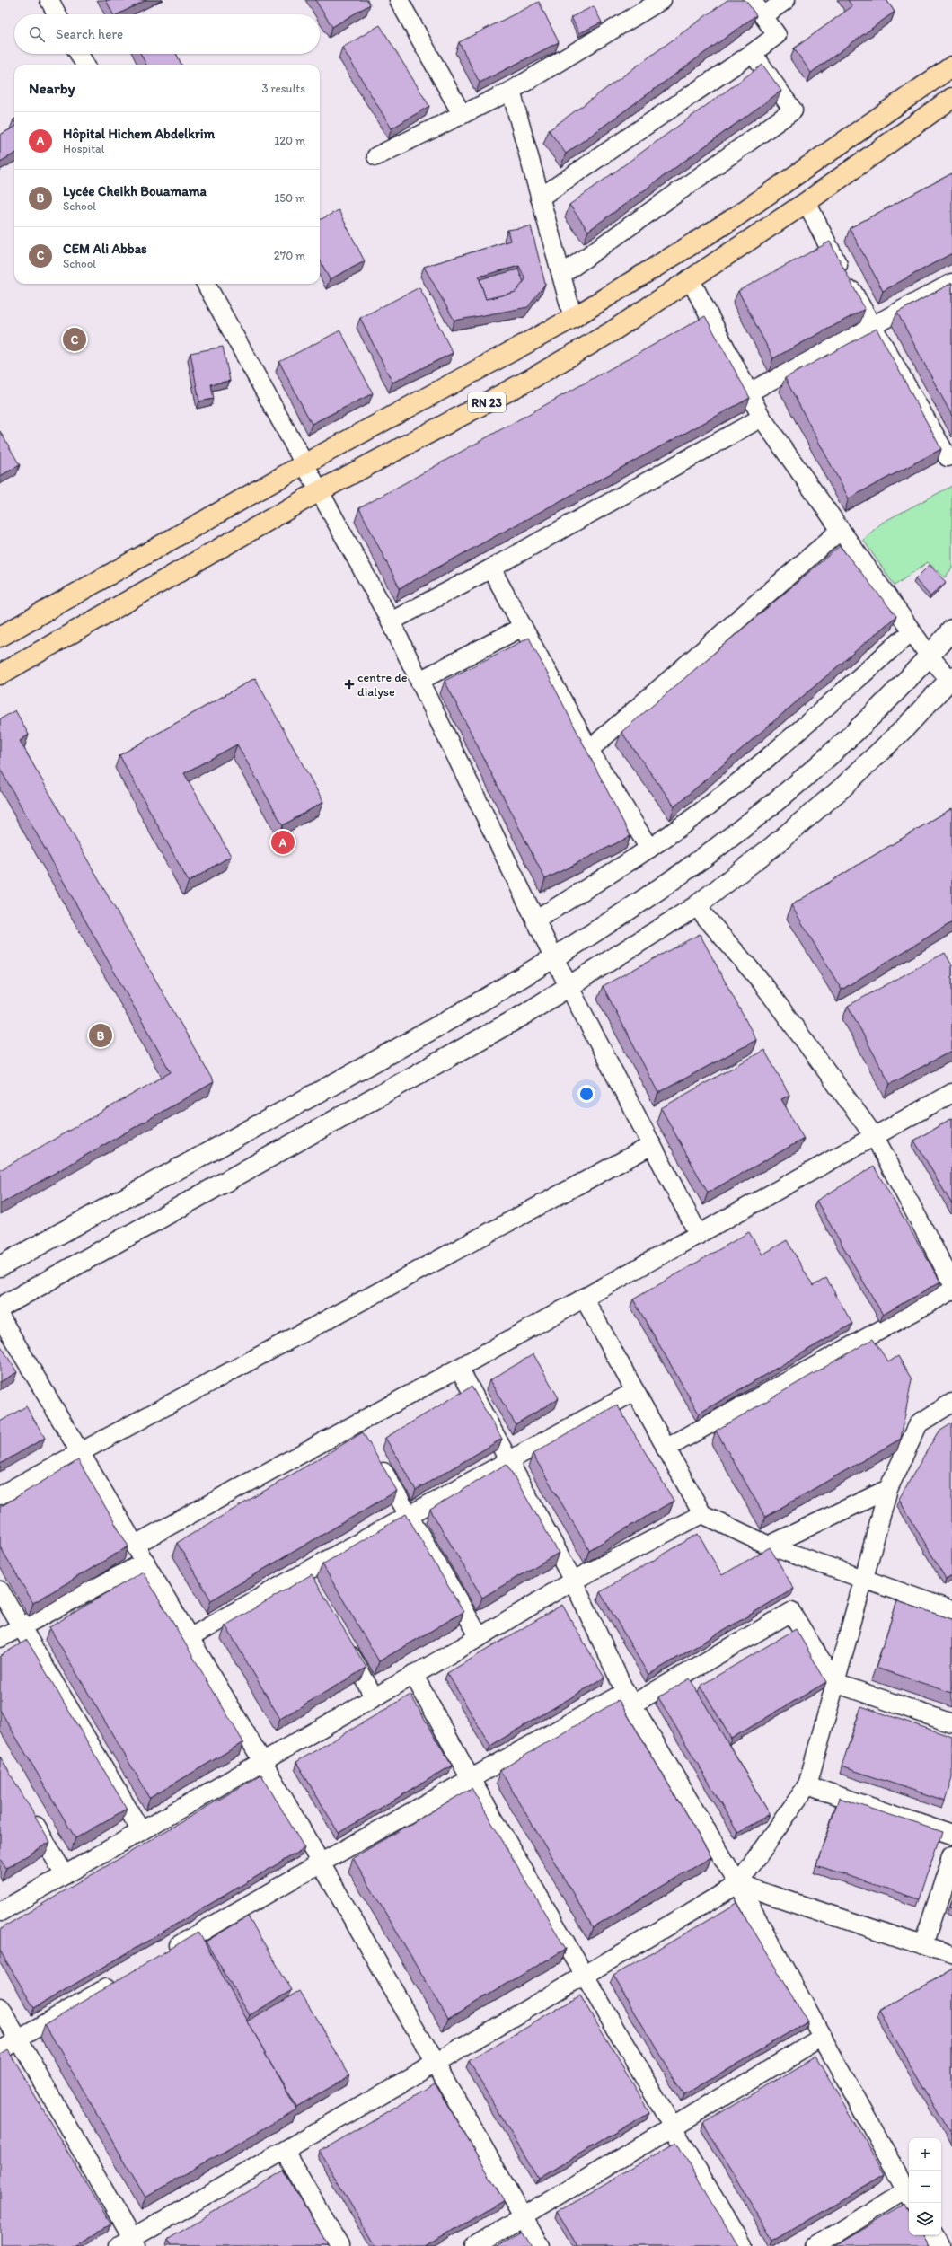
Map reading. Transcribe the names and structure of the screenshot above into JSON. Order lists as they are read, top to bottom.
{
  "streets": {
    "main road": ["RN 23"]
  },
  "places": {
    "health": ["centre de dialyse"]
  },
  "page": {
    "search": "Search here",
    "heading": ["Nearby", "3 results"],
    "list": [
      {
        "mark": "A",
        "name": "Hôpital Hichem Abdelkrim",
        "note": "Hospital",
        "value": "120 m"
      },
      {
        "mark": "B",
        "name": "Lycée Cheikh Bouamama",
        "note": "School",
        "value": "150 m"
      },
      {
        "mark": "C",
        "name": "CEM Ali Abbas",
        "note": "School",
        "value": "270 m"
      }
    ],
    "pins": ["C", "A", "B"],
    "map_buttons": ["+", "−"]
  }
}
